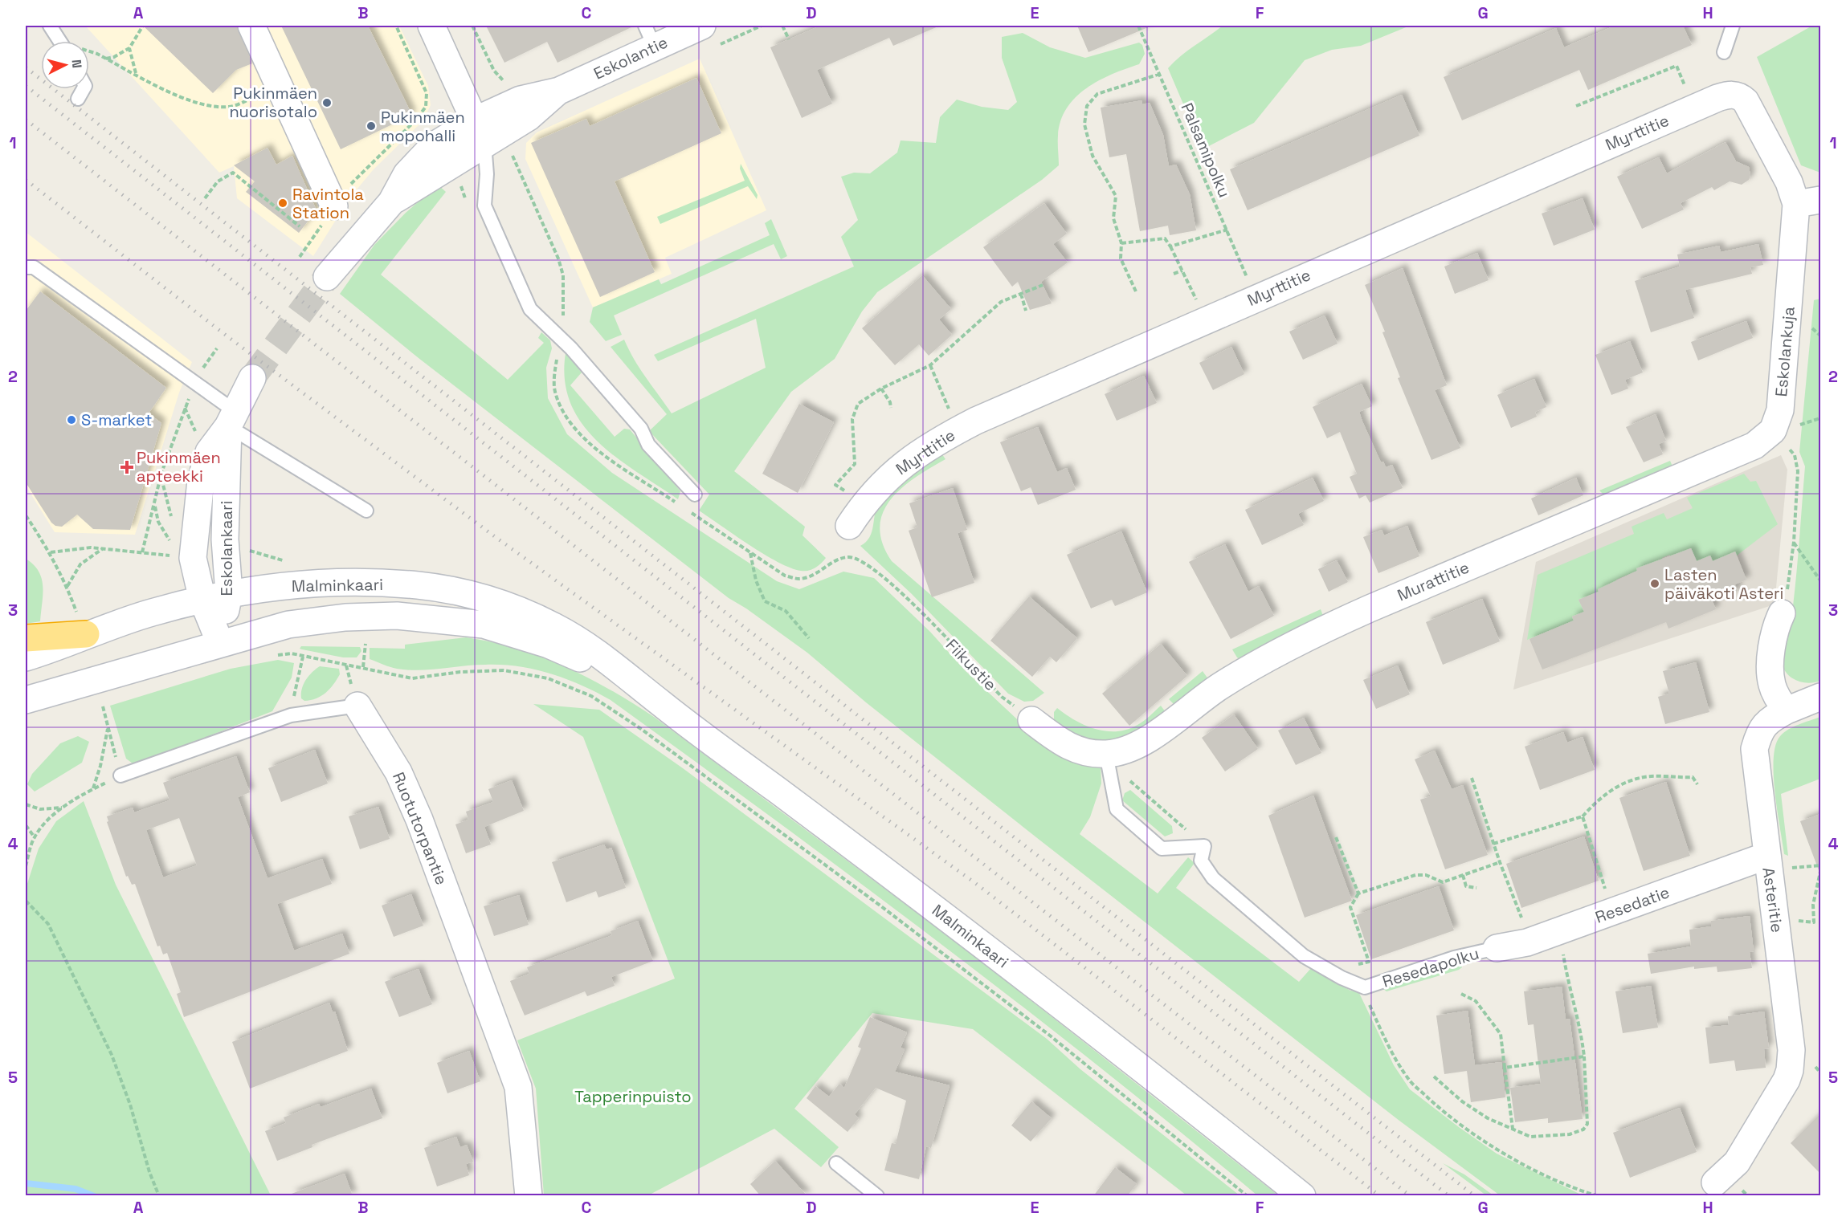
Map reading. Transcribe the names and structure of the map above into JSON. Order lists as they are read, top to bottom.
{
  "streets": {
    "street": [
      "Eskolantie",
      "Myrttitie",
      "Eskolankuja",
      "Eskolankaari",
      "Murattitie",
      "Malminkaari",
      "Ruotutorpantie",
      "Asteritie",
      "Resedatie"
    ],
    "lane": ["Resedapolku"],
    "path": ["Palsamipolku", "Fiikustie"]
  },
  "crossings": [
    ["Myrttitie", "Eskolankuja"],
    ["Eskolankuja", "Murattitie"],
    ["Eskolankaari", "Malminkaari"],
    ["Asteritie", "Resedatie"],
    ["Resedatie", "Resedapolku"]
  ],
  "parks": ["Tapperinpuisto"],
  "places": {
    "other": [
      "Pukinmäen nuorisotalo",
      "Pukinmäen mopohalli",
      "Ravintola Station",
      "S-market",
      "Lasten päiväkoti Asteri"
    ],
    "health": ["Pukinmäen apteekki"]
  },
  "north": "right",
  "grid": {
    "columns": [
      "A",
      "B",
      "C",
      "D",
      "E",
      "F",
      "G",
      "H"
    ],
    "rows": [
      "1",
      "2",
      "3",
      "4",
      "5"
    ]
  }
}
